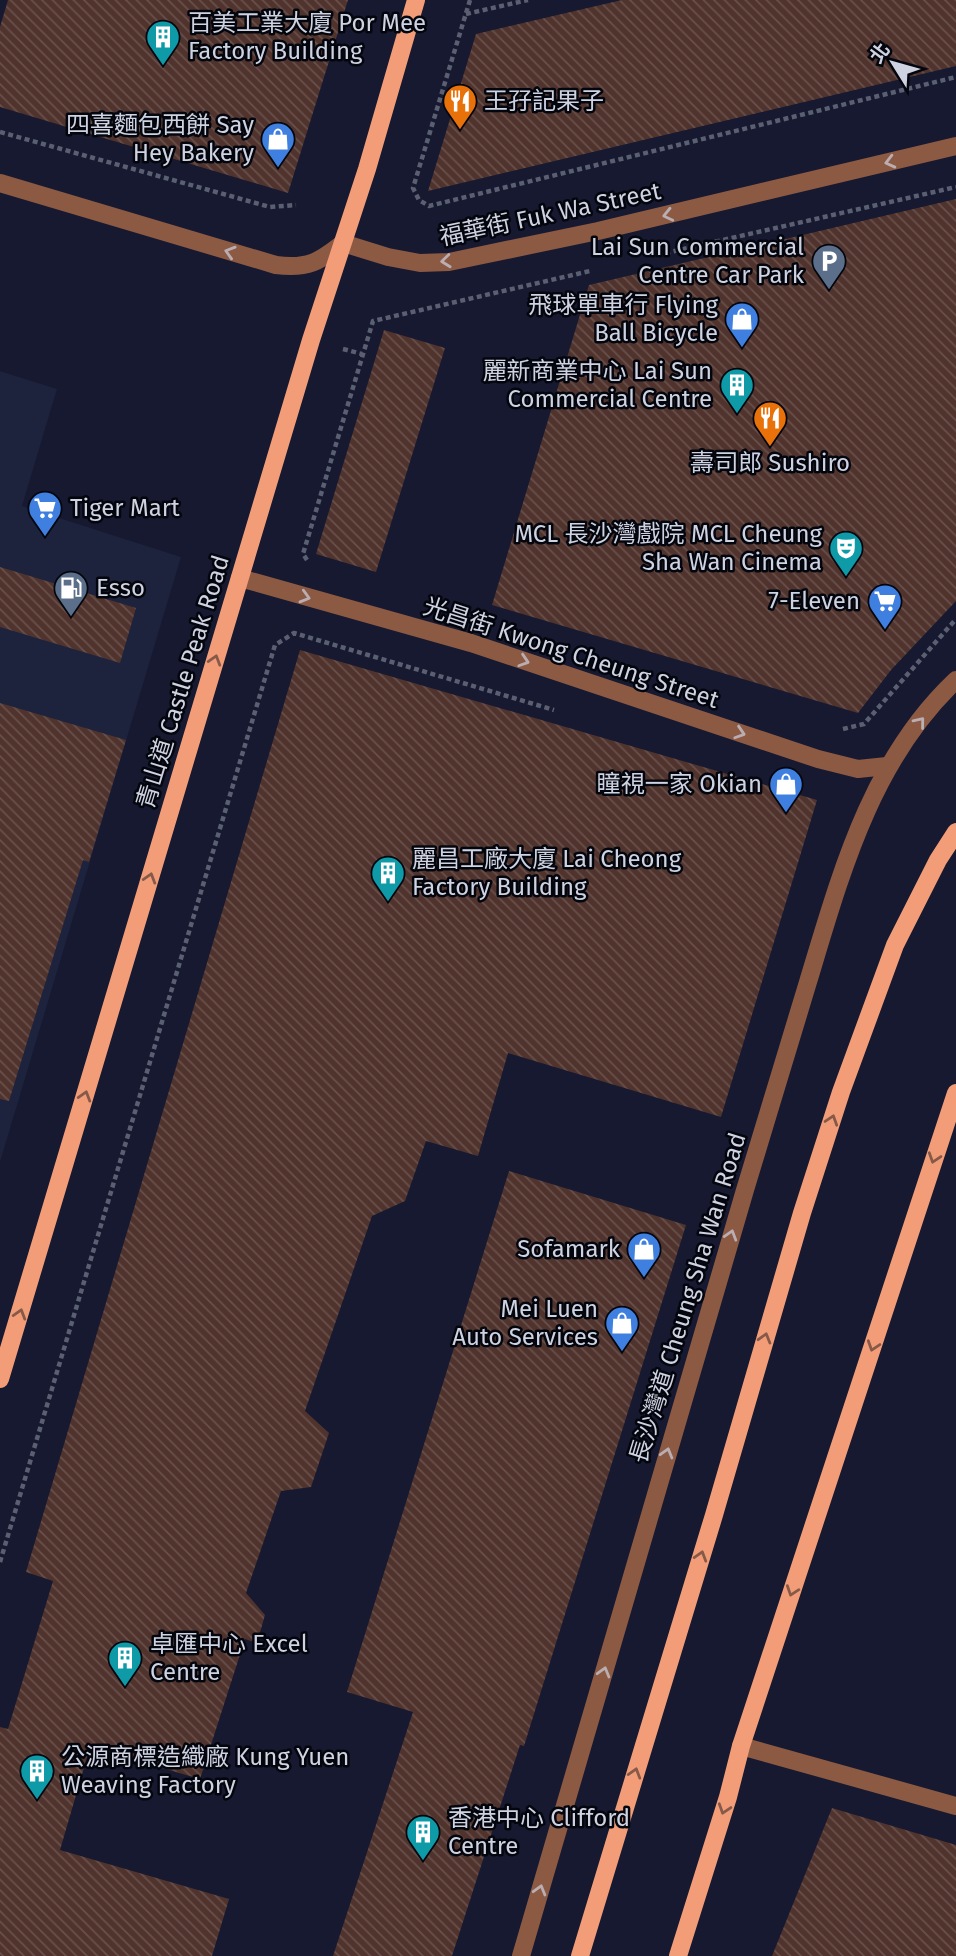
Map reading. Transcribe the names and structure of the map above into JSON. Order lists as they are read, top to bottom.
{
  "streets": {
    "main road": ["青山道 Castle Peak Road"],
    "street": ["福華街 Fuk Wa Street", "光昌街 Kwong Cheung Street", "長沙灣道 Cheung Sha Wan Road"]
  },
  "crossings": [
    ["福華街 Fuk Wa Street", "青山道 Castle Peak Road"],
    ["光昌街 Kwong Cheung Street", "青山道 Castle Peak Road"],
    ["光昌街 Kwong Cheung Street", "長沙灣道 Cheung Sha Wan Road"]
  ],
  "one_way": [
    "福華街 Fuk Wa Street",
    "光昌街 Kwong Cheung Street",
    "青山道 Castle Peak Road",
    "長沙灣道 Cheung Sha Wan Road"
  ],
  "places": {
    "building": [
      "百美工業大廈 Por Mee Factory Building",
      "麗新商業中心 Lai Sun Commercial Centre",
      "麗昌工廠大廈 Lai Cheong Factory Building",
      "卓匯中心 Excel Centre",
      "公源商標造織廠 Kung Yuen Weaving Factory",
      "香港中心 Clifford Centre"
    ],
    "restaurant": ["王孖記果子", "壽司郎 Sushiro"],
    "shop": [
      "四喜麵包西餅 Say Hey Bakery",
      "飛球單車行 Flying Ball Bicycle",
      "瞳視一家 Okian",
      "Sofamark",
      "Mei Luen Auto Services"
    ],
    "parking": ["Lai Sun Commercial Centre Car Park"],
    "supermarket": ["Tiger Mart", "7-Eleven"],
    "theatre": ["MCL 長沙灣戲院 MCL Cheung Sha Wan Cinema"],
    "fuel station": ["Esso"]
  },
  "north": "top left"
}
